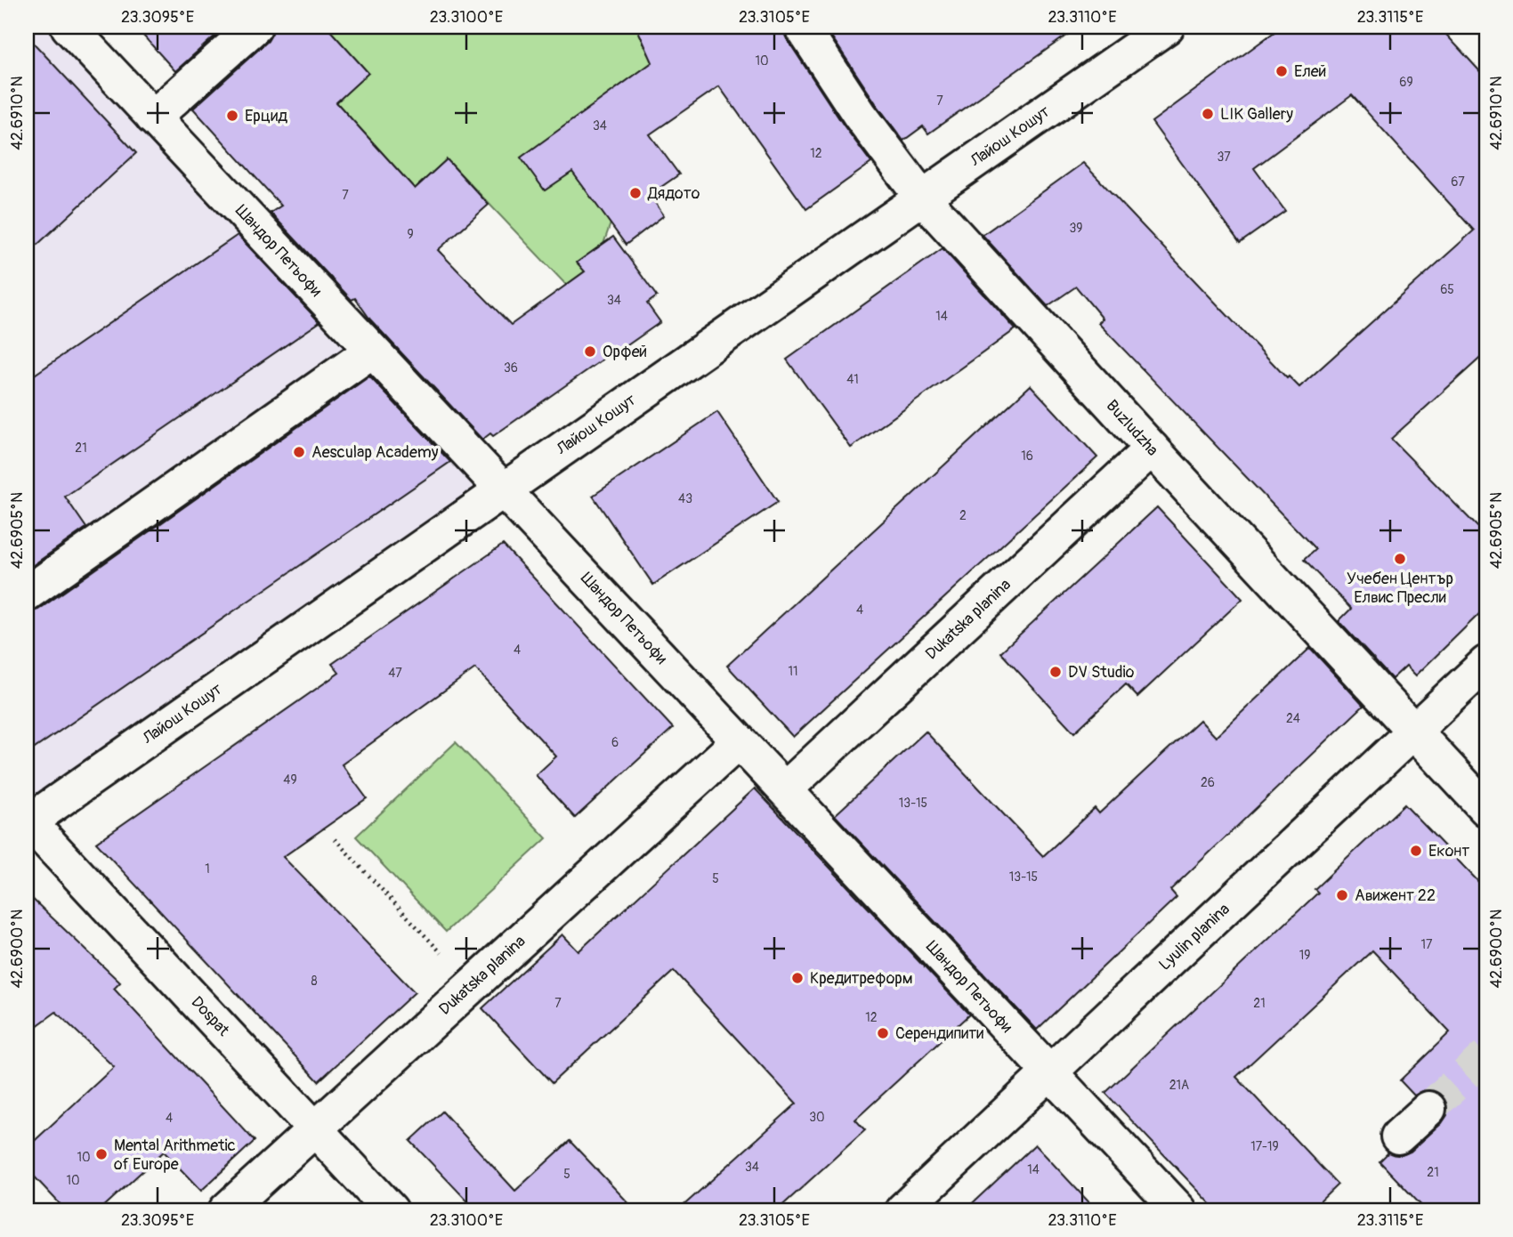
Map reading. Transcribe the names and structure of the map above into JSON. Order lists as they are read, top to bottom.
{
  "streets": {
    "street": [
      "Лайош Кошут",
      "Шандор Петьофи",
      "Buzludzha",
      "Dukatska planina",
      "Lyulin planina",
      "Dospat"
    ]
  },
  "crossings": [
    ["Лайош Кошут", "Шандор Петьофи"],
    ["Лайош Кошут", "Buzludzha"],
    ["Лайош Кошут", "Dospat"],
    ["Шандор Петьофи", "Dukatska planina"],
    ["Шандор Петьофи", "Lyulin planina"],
    ["Buzludzha", "Dukatska planina"],
    ["Buzludzha", "Lyulin planina"],
    ["Dukatska planina", "Dospat"]
  ],
  "places": [
    "Елей",
    "LIK Gallery",
    "Ерцид",
    "Дядото",
    "Орфей",
    "Aesculap Academy",
    "Учебен Център Елвис Пресли",
    "DV Studio",
    "Еконт",
    "Авижент 22",
    "Кредитреформ",
    "Серендипити",
    "Mental Arithmetic of Europe"
  ],
  "house_numbers": [
    "10",
    "69",
    "7",
    "34",
    "12",
    "37",
    "67",
    "7",
    "39",
    "9",
    "65",
    "34",
    "14",
    "36",
    "41",
    "21",
    "16",
    "43",
    "2",
    "4",
    "4",
    "11",
    "47",
    "24",
    "6",
    "49",
    "26",
    "13-15",
    "1",
    "13-15",
    "5",
    "17",
    "19",
    "8",
    "7",
    "21",
    "12",
    "21А",
    "30",
    "4",
    "17-19",
    "10",
    "34",
    "14",
    "21",
    "5",
    "10"
  ],
  "coordinates": [
    "23.3095°E",
    "23.3100°E",
    "23.3105°E",
    "23.3110°E",
    "23.3115°E",
    "42.6910°N",
    "42.6905°N",
    "42.6900°N"
  ]
}
